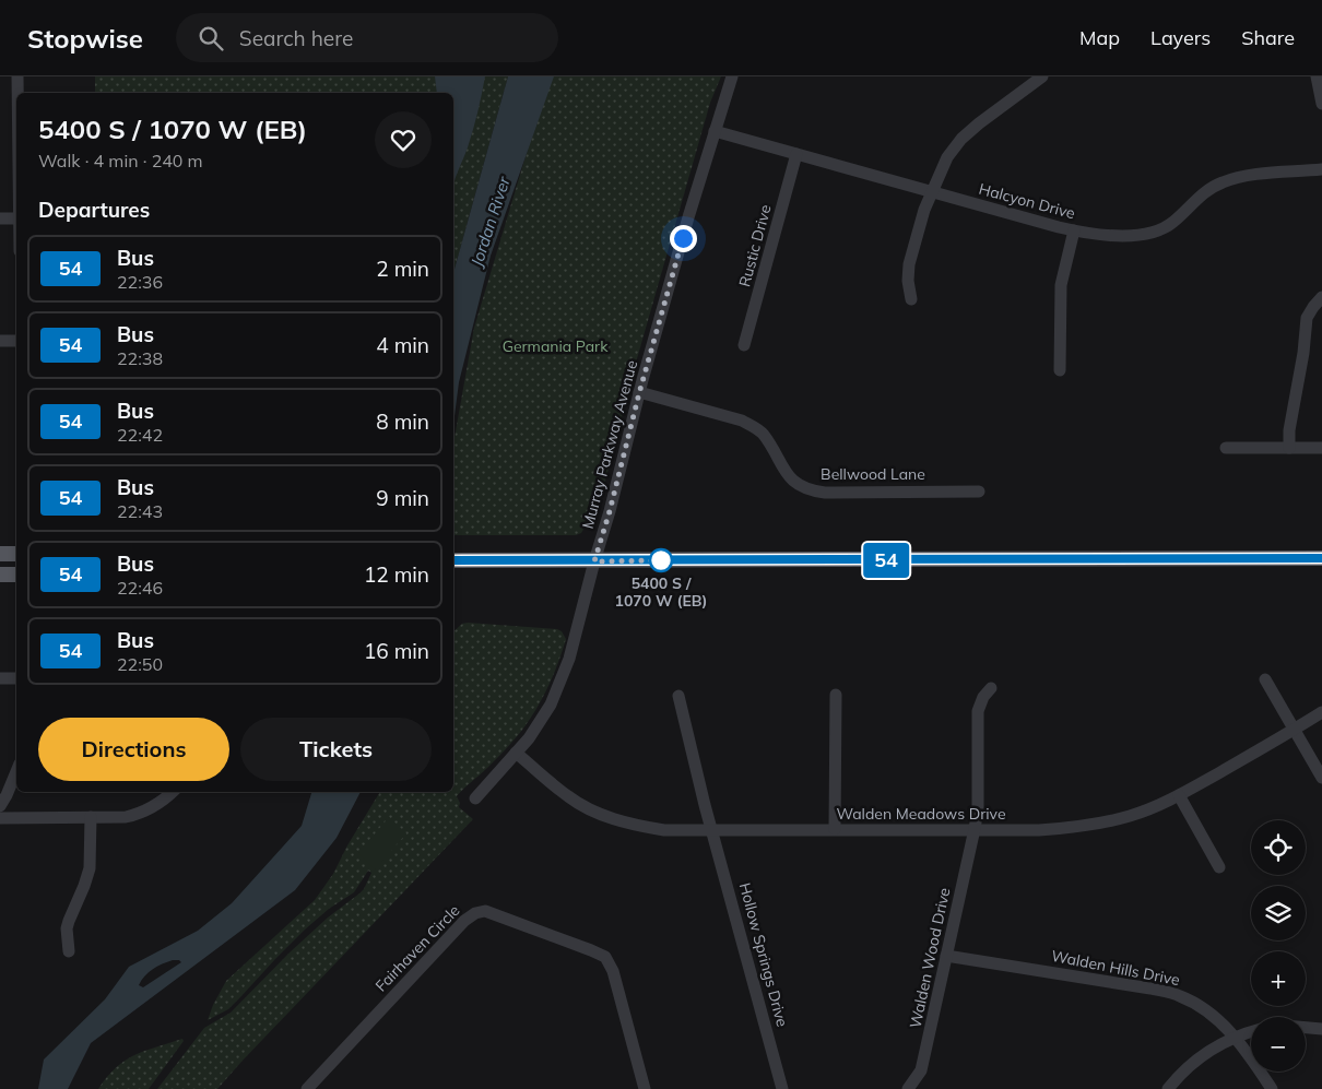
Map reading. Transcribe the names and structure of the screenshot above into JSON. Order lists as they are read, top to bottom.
{
  "streets": {
    "street": [
      "Halcyon Drive",
      "Rustic Drive",
      "Murray Parkway Avenue",
      "Bellwood Lane",
      "Walden Meadows Drive",
      "Fairhaven Circle",
      "Hollow Springs Drive",
      "Walden Wood Drive",
      "Walden Hills Drive"
    ]
  },
  "crossings": [
    ["Halcyon Drive", "Rustic Drive"],
    ["Halcyon Drive", "Murray Parkway Avenue"],
    ["Murray Parkway Avenue", "Bellwood Lane"],
    ["Murray Parkway Avenue", "Walden Meadows Drive"],
    ["Walden Meadows Drive", "Hollow Springs Drive"],
    ["Walden Meadows Drive", "Walden Wood Drive"],
    ["Walden Wood Drive", "Walden Hills Drive"]
  ],
  "water": ["Jordan River"],
  "parks": ["Germania Park"],
  "places": ["5400 S / 1070 W (EB)"],
  "lines": ["bus line 54"],
  "page": {
    "header": "Stopwise",
    "search": "Search here",
    "nav": ["Map", "Layers", "Share"],
    "on_map": "54",
    "heading": [
      ["5400 S / 1070 W (EB)", "Walk · 4 min · 240 m"],
      "Departures"
    ],
    "list": [
      {
        "mark": "54",
        "name": "Bus",
        "note": "22:36",
        "value": "2 min"
      },
      {
        "mark": "54",
        "name": "Bus",
        "note": "22:38",
        "value": "4 min"
      },
      {
        "mark": "54",
        "name": "Bus",
        "note": "22:42",
        "value": "8 min"
      },
      {
        "mark": "54",
        "name": "Bus",
        "note": "22:43",
        "value": "9 min"
      },
      {
        "mark": "54",
        "name": "Bus",
        "note": "22:46",
        "value": "12 min"
      },
      {
        "mark": "54",
        "name": "Bus",
        "note": "22:50",
        "value": "16 min"
      }
    ],
    "buttons": ["Directions", "Tickets"],
    "map_buttons": ["+", "−"]
  }
}
